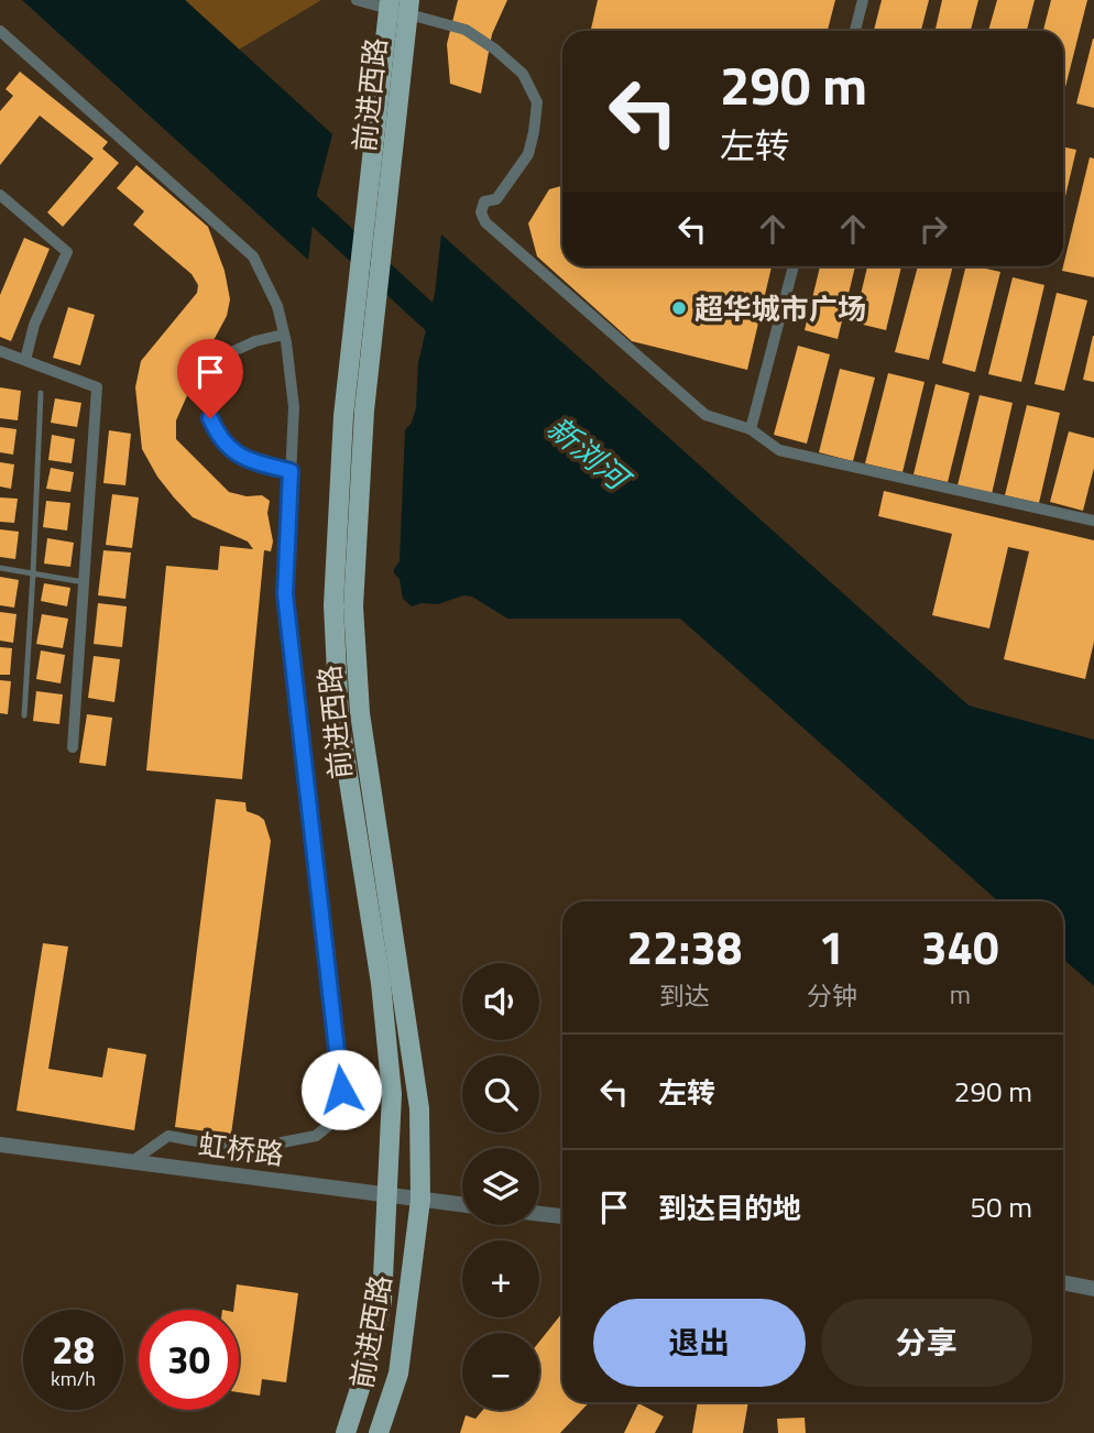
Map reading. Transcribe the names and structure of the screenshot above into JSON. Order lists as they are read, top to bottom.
{
  "streets": {
    "main road": ["前进西路"],
    "street": ["虹桥路"]
  },
  "crossings": [
    ["前进西路", "虹桥路"]
  ],
  "water": ["新浏河"],
  "places": ["超华城市广场"],
  "page": {
    "turn": ["290 m", "左转"],
    "eta": [
      "22:38",
      "到达",
      "1",
      "分钟",
      "340",
      "m"
    ],
    "map_buttons": ["+", "−"],
    "list": [
      {
        "name": "左转",
        "value": "290 m"
      },
      {
        "name": "到达目的地",
        "value": "50 m"
      }
    ],
    "buttons": ["退出", "分享"],
    "speed": "28 km/h",
    "limit": "30"
  }
}
